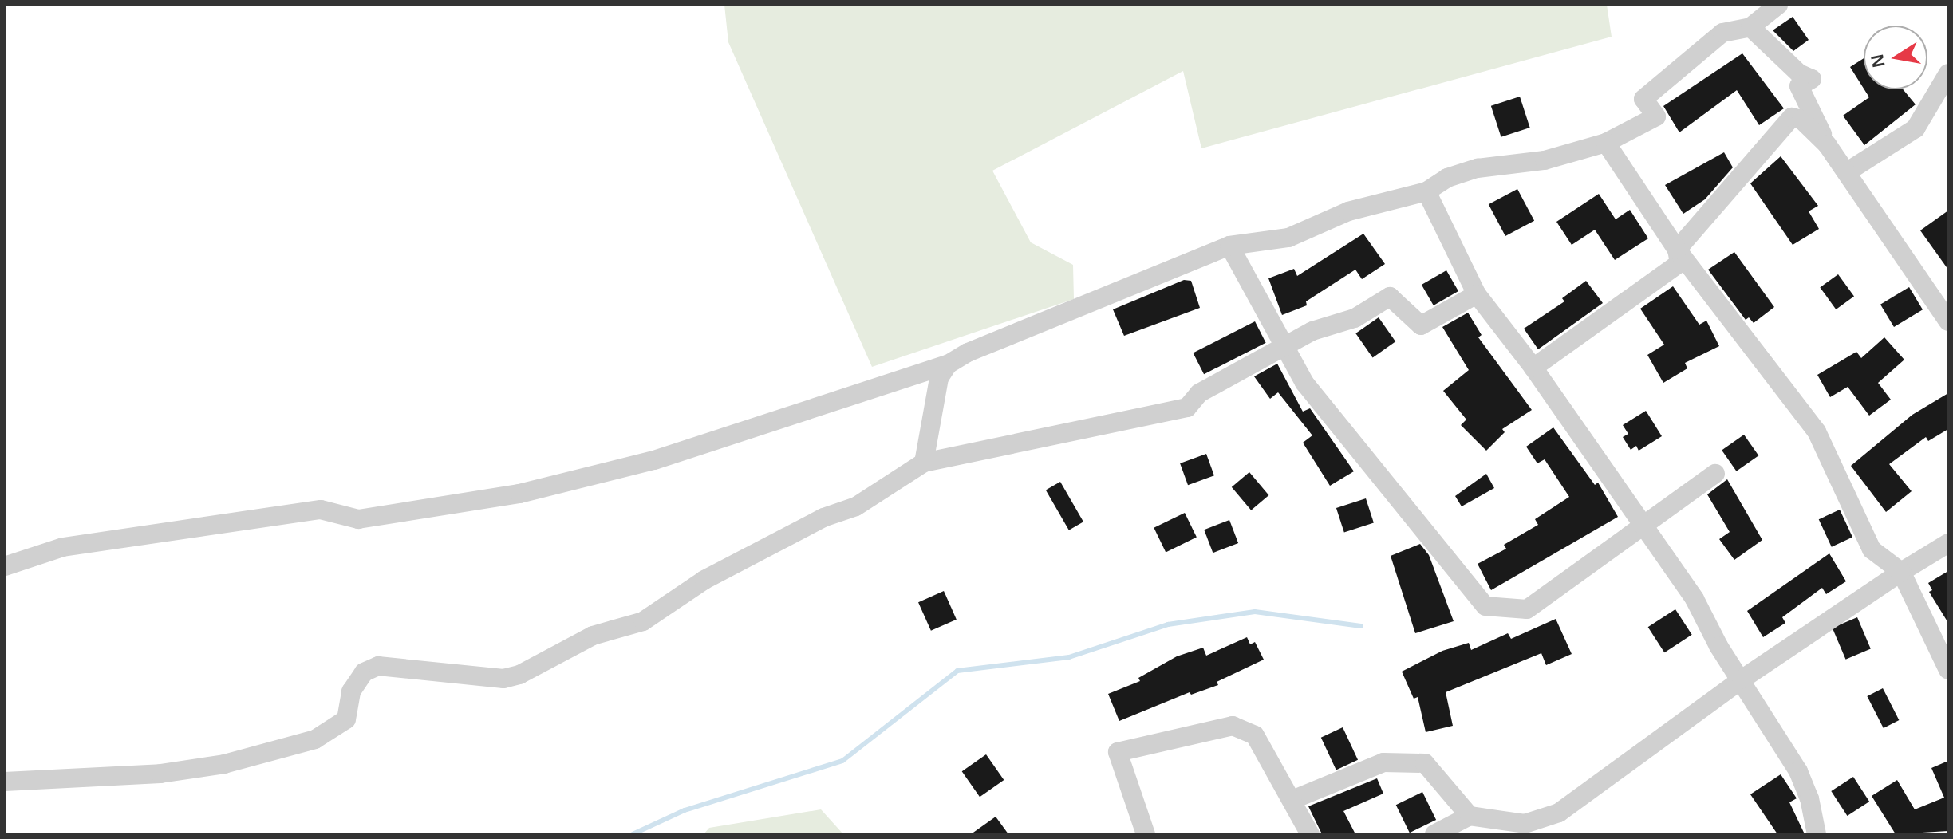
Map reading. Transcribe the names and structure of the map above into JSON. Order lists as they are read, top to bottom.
{
  "north": "left"
}
